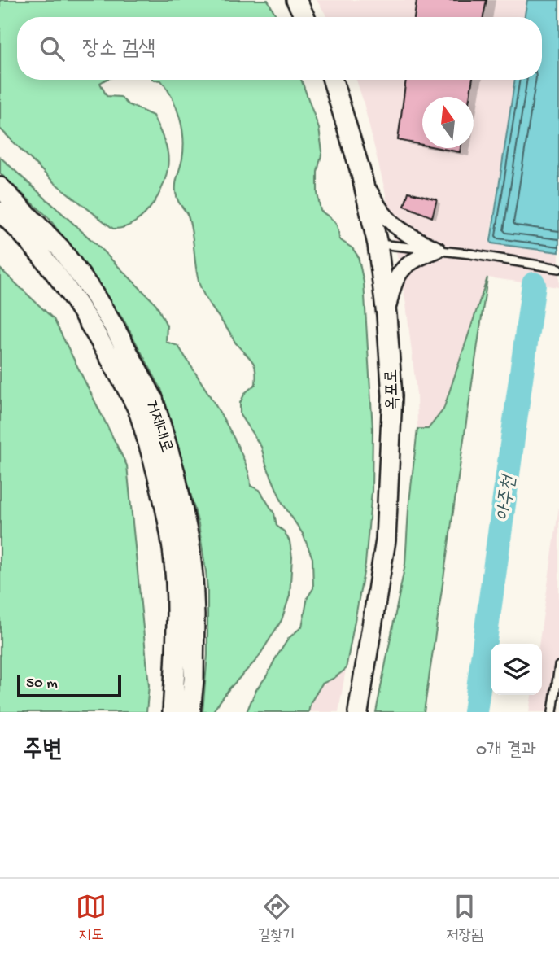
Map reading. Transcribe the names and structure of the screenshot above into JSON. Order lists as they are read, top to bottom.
{
  "streets": {
    "street": ["옥포로", "거제대로"]
  },
  "water": ["아주천"],
  "scale_bar": "50 m",
  "north": "top",
  "page": {
    "search": "장소 검색",
    "scale": "50 m",
    "heading": ["주변", "0개 결과"],
    "nav": ["지도", "길찾기", "저장됨"]
  }
}
